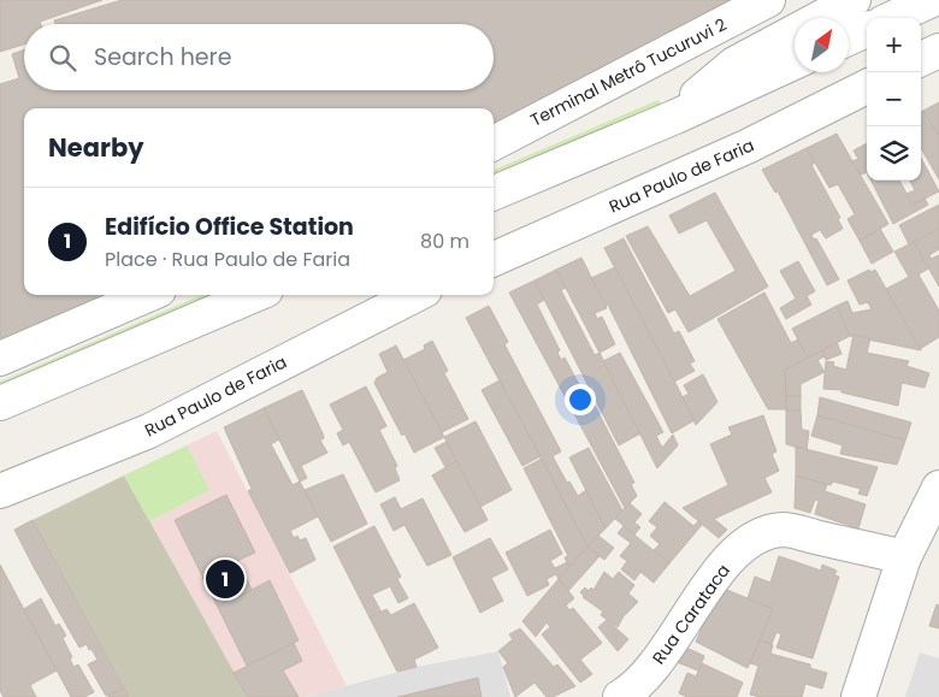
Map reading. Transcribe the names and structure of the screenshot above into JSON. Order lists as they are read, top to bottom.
{
  "streets": {
    "street": ["Terminal Metrô Tucuruvi 2", "Rua Paulo de Faria", "Rua Carataca"]
  },
  "north": "top right",
  "page": {
    "map_buttons": ["+", "−"],
    "search": "Search here",
    "heading": "Nearby",
    "list": [
      {
        "mark": "1",
        "name": "Edifício Office Station",
        "note": "Place · Rua Paulo de Faria",
        "value": "80 m"
      }
    ],
    "pins": "1"
  }
}
